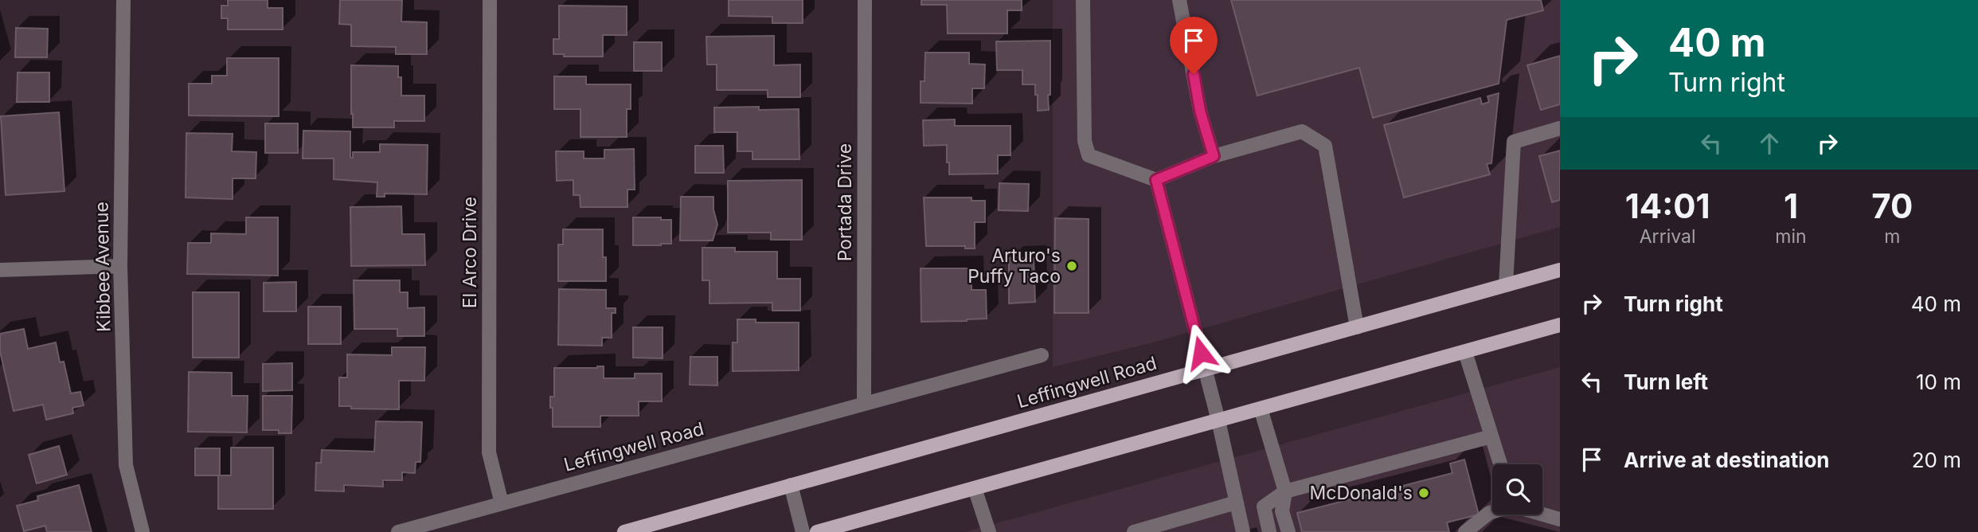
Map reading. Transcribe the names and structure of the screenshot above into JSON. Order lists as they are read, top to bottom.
{
  "streets": {
    "main road": ["Leffingwell Road"],
    "street": ["Portada Drive", "El Arco Drive", "Kibbee Avenue"]
  },
  "crossings": [
    ["Portada Drive", "Leffingwell Road"],
    ["El Arco Drive", "Leffingwell Road"]
  ],
  "places": ["Arturo's Puffy Taco", "McDonald's"],
  "page": {
    "turn": ["40 m", "Turn right"],
    "eta": [
      "14:01",
      "Arrival",
      "1",
      "min",
      "70",
      "m"
    ],
    "list": [
      {
        "name": "Turn right",
        "value": "40 m"
      },
      {
        "name": "Turn left",
        "value": "10 m"
      },
      {
        "name": "Arrive at destination",
        "value": "20 m"
      }
    ]
  }
}
